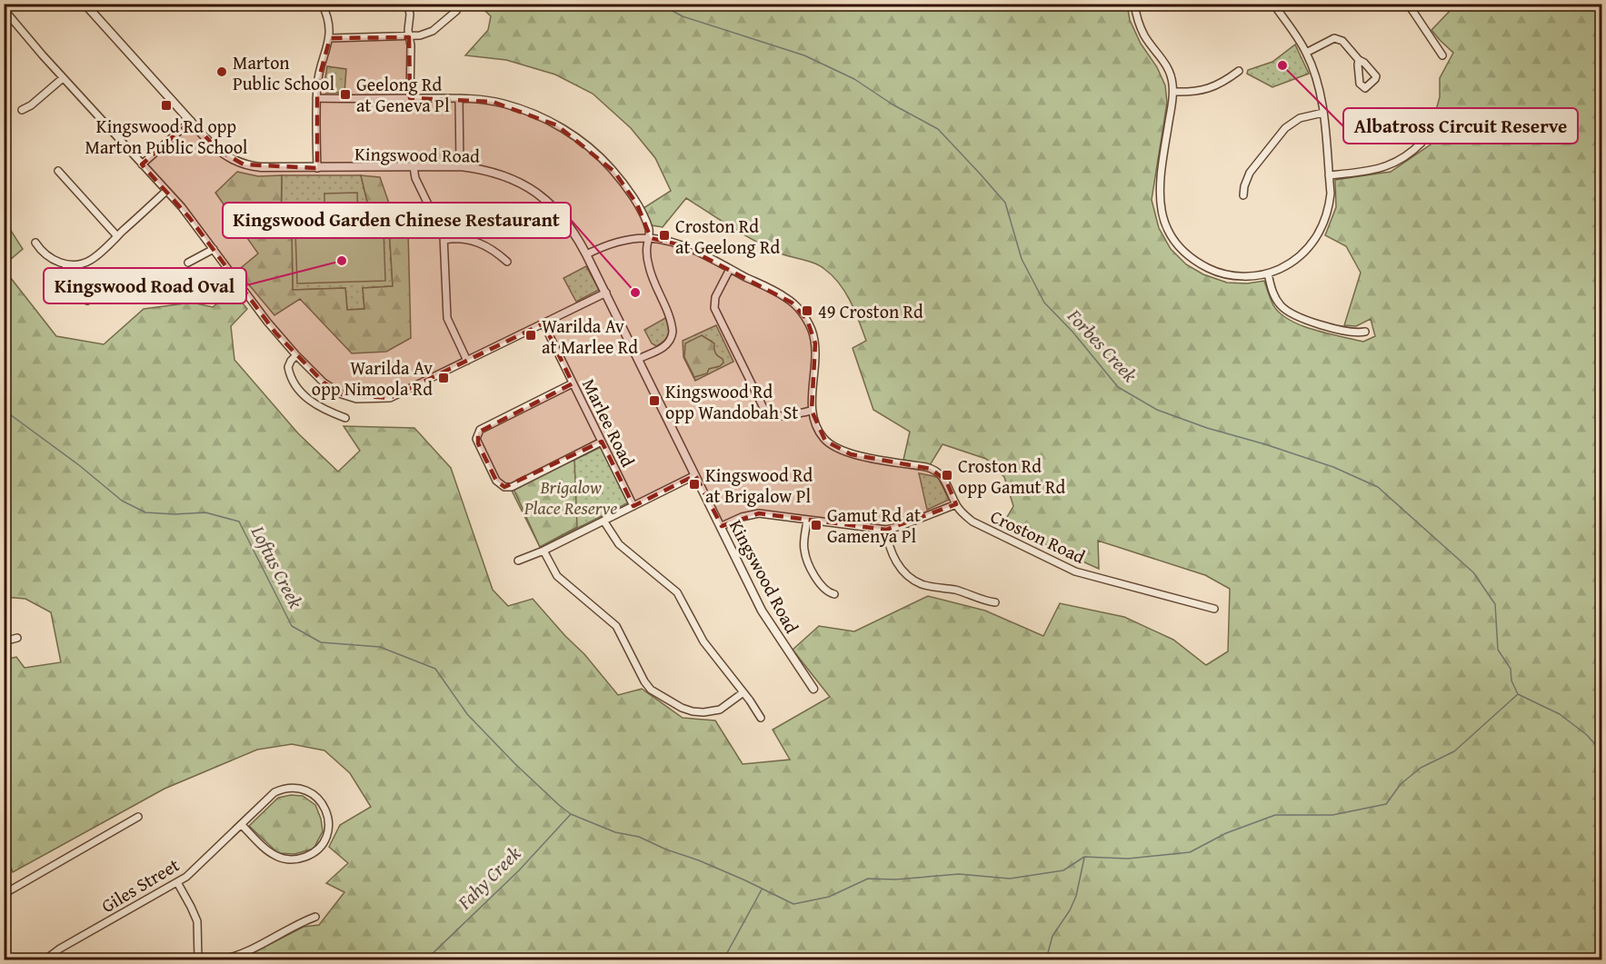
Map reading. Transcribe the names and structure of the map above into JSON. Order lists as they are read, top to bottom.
{
  "streets": {
    "street": [
      "Kingswood Road",
      "Marlee Road",
      "Croston Road",
      "Giles Street"
    ]
  },
  "crossings": [
    ["Kingswood Road", "Croston Road"]
  ],
  "water": ["Forbes Creek", "Loftus Creek", "Fahy Creek"],
  "parks": ["Brigalow Place Reserve"],
  "places": {
    "other": [
      "Albatross Circuit Reserve",
      "Marton Public School",
      "Kingswood Road Oval",
      "Kingswood Garden Chinese Restaurant"
    ],
    "transit": [
      "Geelong Rd at Geneva Pl",
      "Kingswood Rd opp Marton Public School",
      "Croston Rd at Geelong Rd",
      "49 Croston Rd",
      "Warilda Av at Marlee Rd",
      "Warilda Av opp Nimoola Rd",
      "Kingswood Rd opp Wandobah St",
      "Croston Rd opp Gamut Rd",
      "Kingswood Rd at Brigalow Pl",
      "Gamut Rd at Gamenya Pl"
    ]
  }
}
